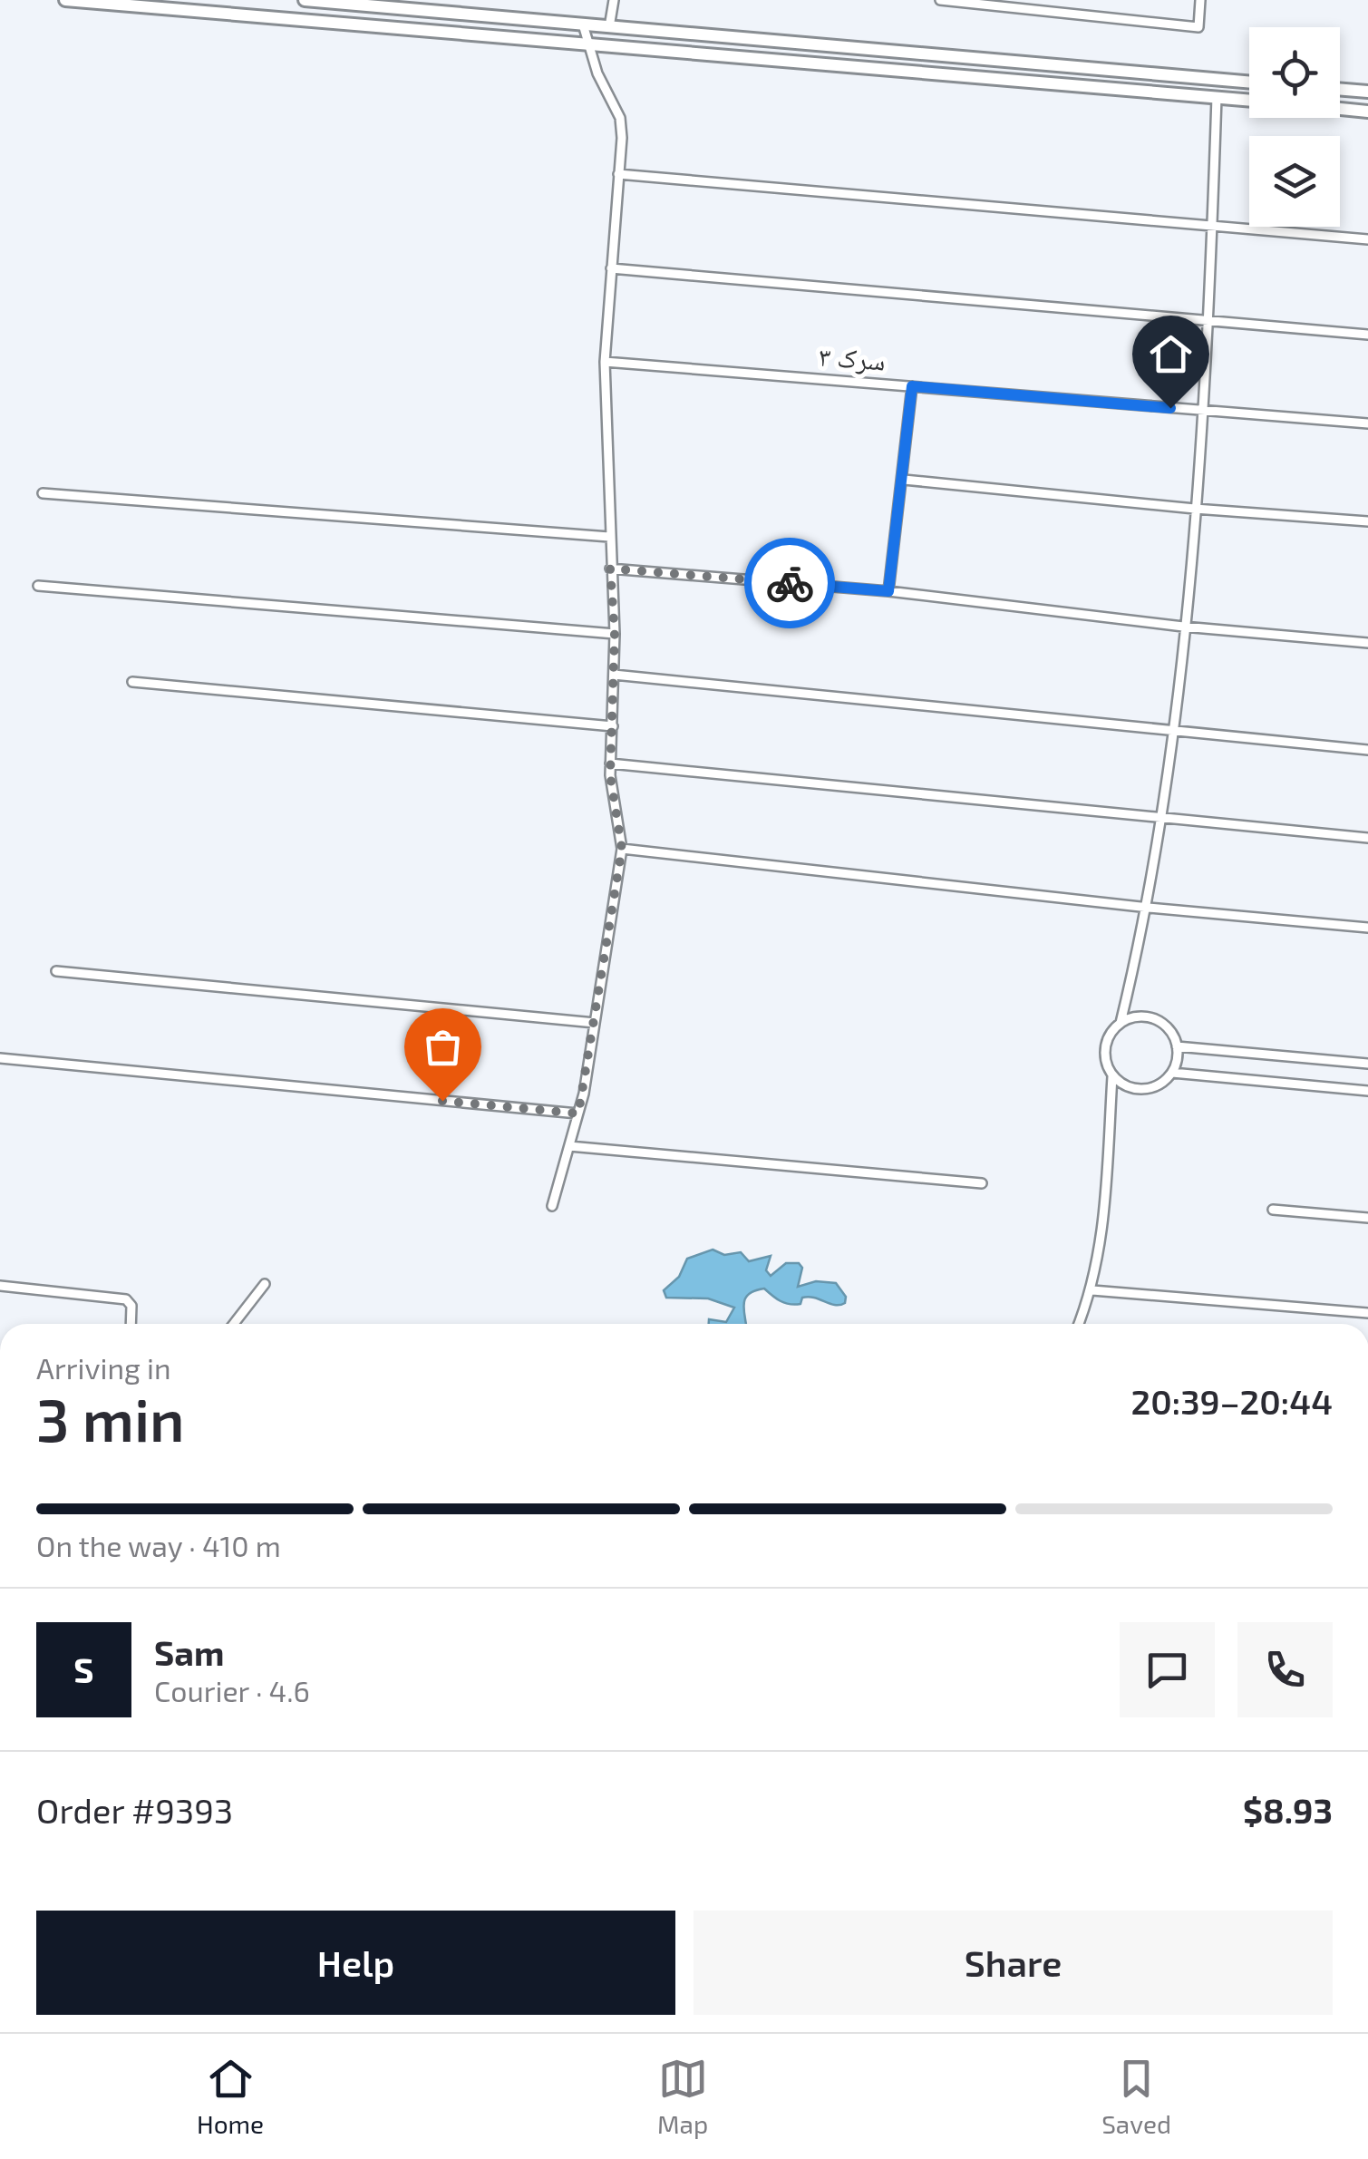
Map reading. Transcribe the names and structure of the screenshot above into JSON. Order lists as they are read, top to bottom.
{
  "streets": {
    "street": ["سرک ۳"]
  },
  "page": {
    "heading": ["3 min", "Arriving in", "20:39–20:44"],
    "panel": [
      "Sam",
      "Courier · 4.6",
      "Order #9393",
      "$8.93"
    ],
    "bar": "On the way · 410 m",
    "round": "S",
    "buttons": ["Help", "Share"],
    "tabs": ["Home", "Map", "Saved"]
  }
}
